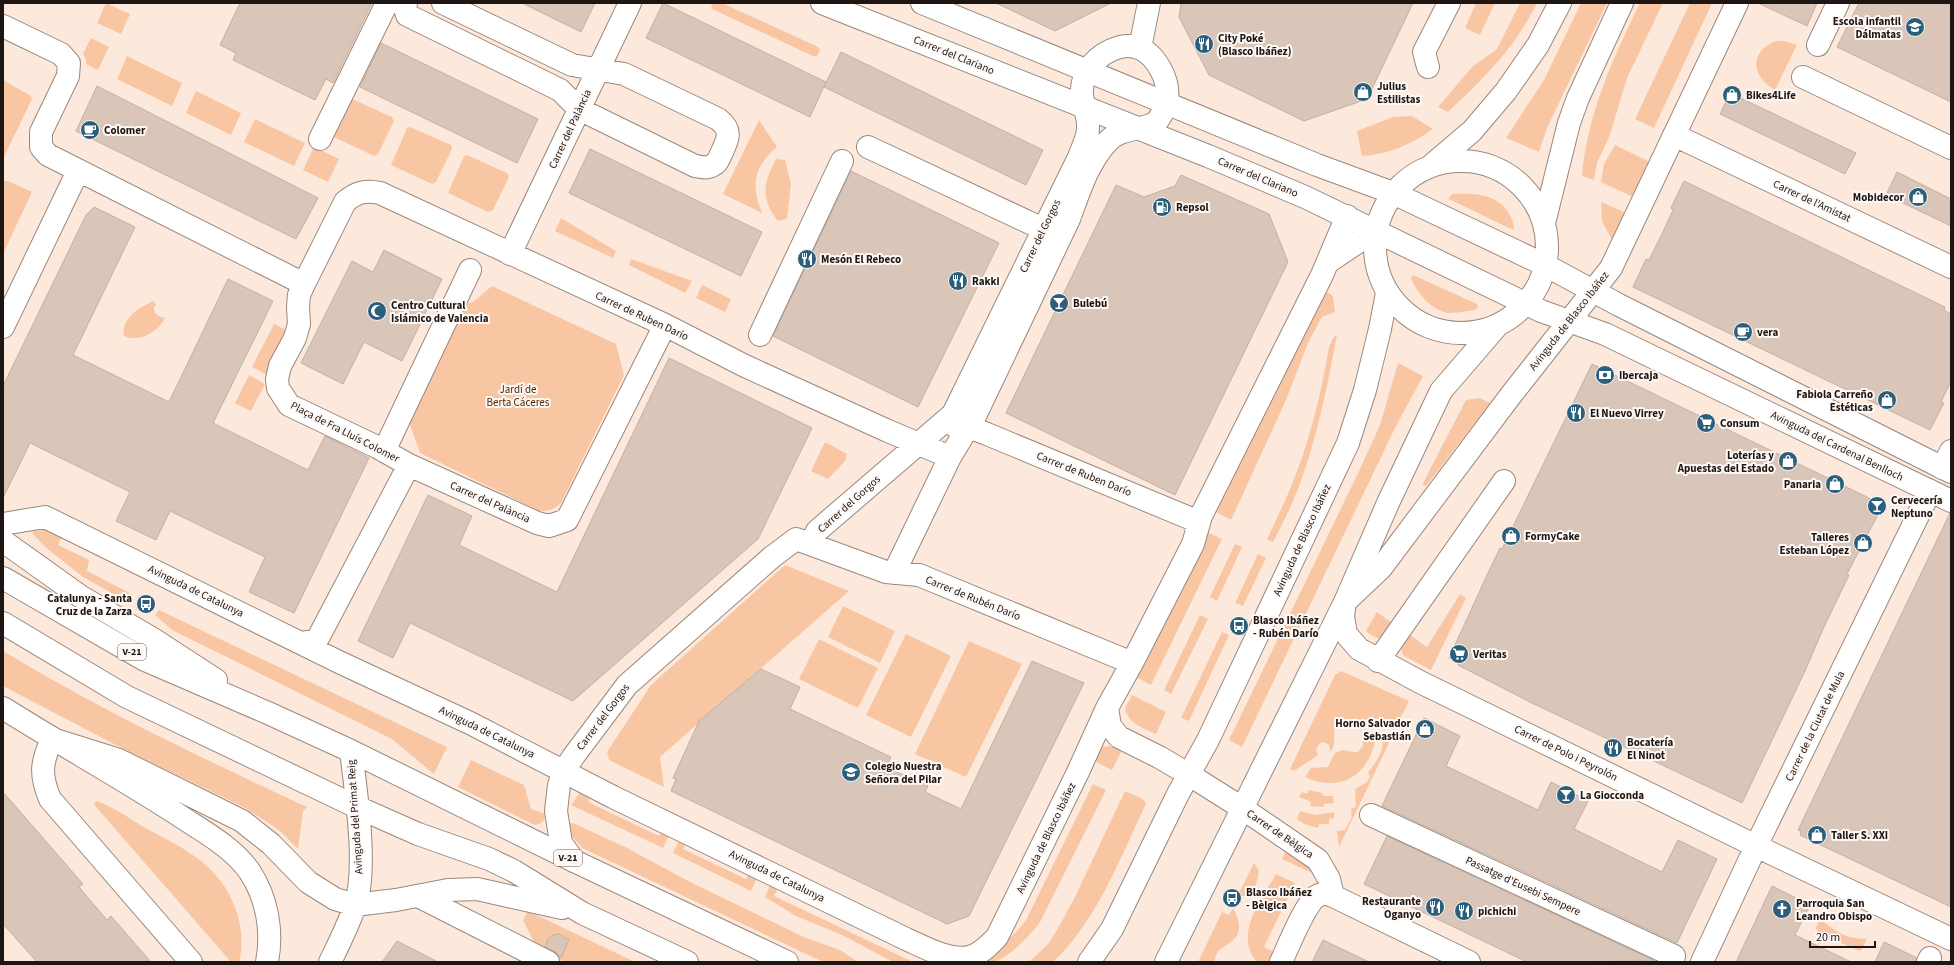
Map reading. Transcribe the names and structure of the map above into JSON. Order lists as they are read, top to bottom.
{
  "streets": {
    "street": [
      "Carrer del Clariano",
      "Carrer del Palància",
      "Carrer de l'Amistat",
      "Carrer del Gorgos",
      "Carrer de Ruben Darío",
      "Avinguda de Blasco Ibáñez",
      "Plaça de Fra Lluís Colomer",
      "Avinguda del Cardenal Benlloch",
      "Avinguda de Catalunya",
      "Carrer de Rubén Darío",
      "V-21",
      "Carrer de la Ciutat de Mula",
      "Carrer de Polo i Peyrolón",
      "Avinguda del Primat Reig",
      "Carrer de Bèlgica",
      "Passatge d'Eusebi Sempere"
    ]
  },
  "crossings": [
    ["Carrer del Clariano", "Carrer del Gorgos"],
    ["Carrer del Clariano", "Avinguda de Blasco Ibáñez"],
    ["Carrer del Clariano", "Avinguda del Cardenal Benlloch"],
    ["Carrer del Palància", "Carrer de Ruben Darío"],
    ["Carrer del Palància", "Plaça de Fra Lluís Colomer"],
    ["Carrer de l'Amistat", "Avinguda de Blasco Ibáñez"],
    ["Carrer del Gorgos", "Carrer de Ruben Darío"],
    ["Carrer del Gorgos", "Avinguda de Catalunya"],
    ["Carrer del Gorgos", "Carrer de Rubén Darío"],
    ["Carrer del Gorgos", "V-21"],
    ["Carrer de Ruben Darío", "Avinguda de Blasco Ibáñez"],
    ["Carrer de Ruben Darío", "Plaça de Fra Lluís Colomer"],
    ["Avinguda de Blasco Ibáñez", "Avinguda del Cardenal Benlloch"],
    ["Avinguda de Blasco Ibáñez", "Avinguda de Catalunya"],
    ["Avinguda de Blasco Ibáñez", "Carrer de Rubén Darío"],
    ["Avinguda de Blasco Ibáñez", "Carrer de Polo i Peyrolón"],
    ["Avinguda de Blasco Ibáñez", "Carrer de Bèlgica"],
    ["Avinguda del Cardenal Benlloch", "Carrer de la Ciutat de Mula"],
    ["V-21", "Avinguda del Primat Reig"],
    ["Carrer de la Ciutat de Mula", "Carrer de Polo i Peyrolón"]
  ],
  "parks": ["Jardí de Berta Cáceres"],
  "places": {
    "school or university": ["Escola infantil Dálmatas", "Colegio Nuestra Señora del Pilar"],
    "restaurant": [
      "City Poké (Blasco Ibáñez)",
      "Mesón El Rebeco",
      "Rakki",
      "El Nuevo Virrey",
      "Bocatería El Ninot",
      "Restaurante Oganyo",
      "pichichi"
    ],
    "shop": [
      "Julius Estilistas",
      "Bikes4Life",
      "Mobidecor",
      "Fabiola Carreño Estéticas",
      "Loterías y Apuestas del Estado",
      "Panaria",
      "FormyCake",
      "Talleres Esteban López",
      "Horno Salvador Sebastián",
      "Taller S. XXI"
    ],
    "cafe": ["Colomer", "vera"],
    "fuel station": ["Repsol"],
    "bar": ["Bulebú", "Cervecería Neptuno", "La Giocconda"],
    "mosque": ["Centro Cultural Islámico de Valencia"],
    "bank": ["Ibercaja"],
    "supermarket": ["Consum", "Veritas"],
    "bus stop": ["Catalunya - Santa Cruz de la Zarza", "Blasco Ibáñez - Rubén Darío", "Blasco Ibáñez - Bèlgica"],
    "church": ["Parroquia San Leandro Obispo"]
  },
  "scale_bar": "20 m"
}
